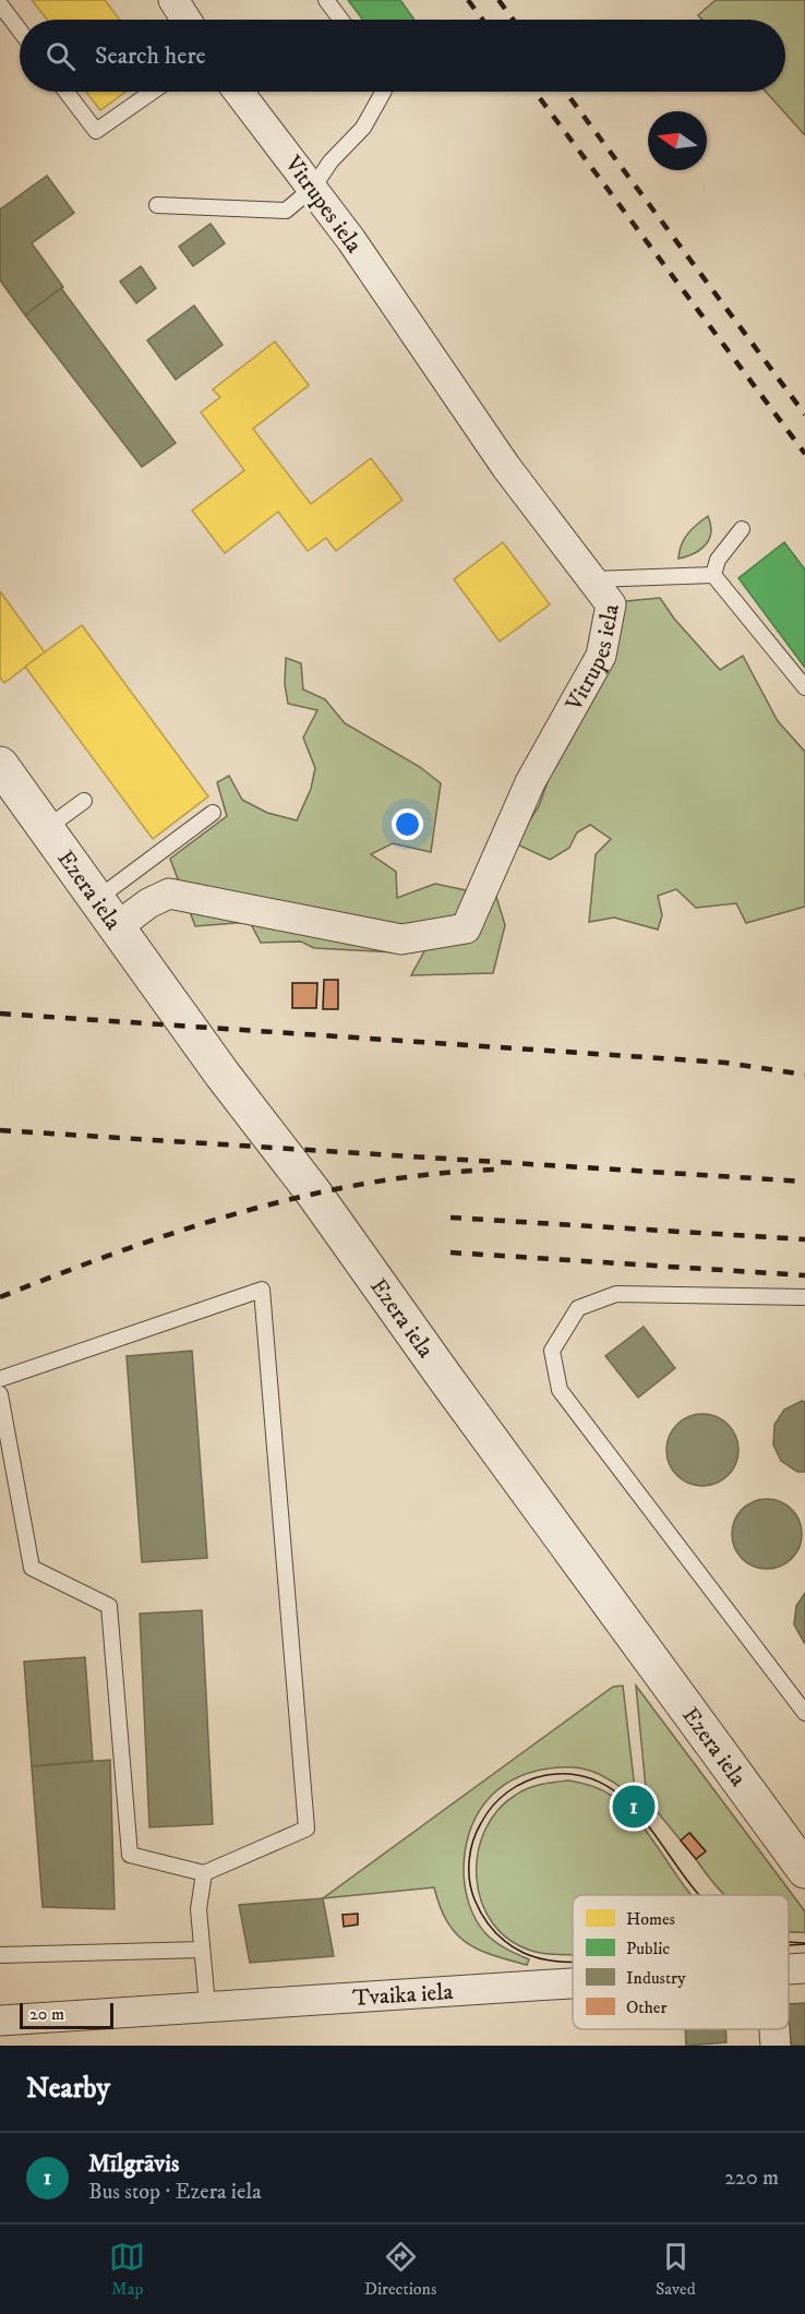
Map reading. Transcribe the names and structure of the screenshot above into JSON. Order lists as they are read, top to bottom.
{
  "streets": {
    "street": ["Vitrupes iela", "Ezera iela", "Tvaika iela"]
  },
  "crossings": [
    ["Vitrupes iela", "Ezera iela"]
  ],
  "legend": [
    "Homes",
    "Public",
    "Industry",
    "Other"
  ],
  "scale_bar": "20 m",
  "north": "left",
  "page": {
    "search": "Search here",
    "pins": "1",
    "scale": "20 m",
    "heading": "Nearby",
    "list": [
      {
        "mark": "1",
        "name": "Mīlgrāvis",
        "note": "Bus stop · Ezera iela",
        "value": "220 m"
      }
    ],
    "nav": ["Map", "Directions", "Saved"]
  }
}
